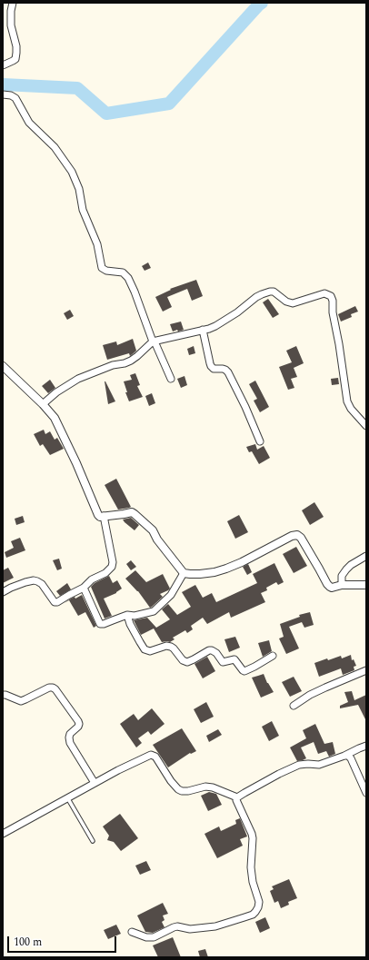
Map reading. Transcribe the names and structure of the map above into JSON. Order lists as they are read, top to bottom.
{
  "scale_bar": "100 m"
}
